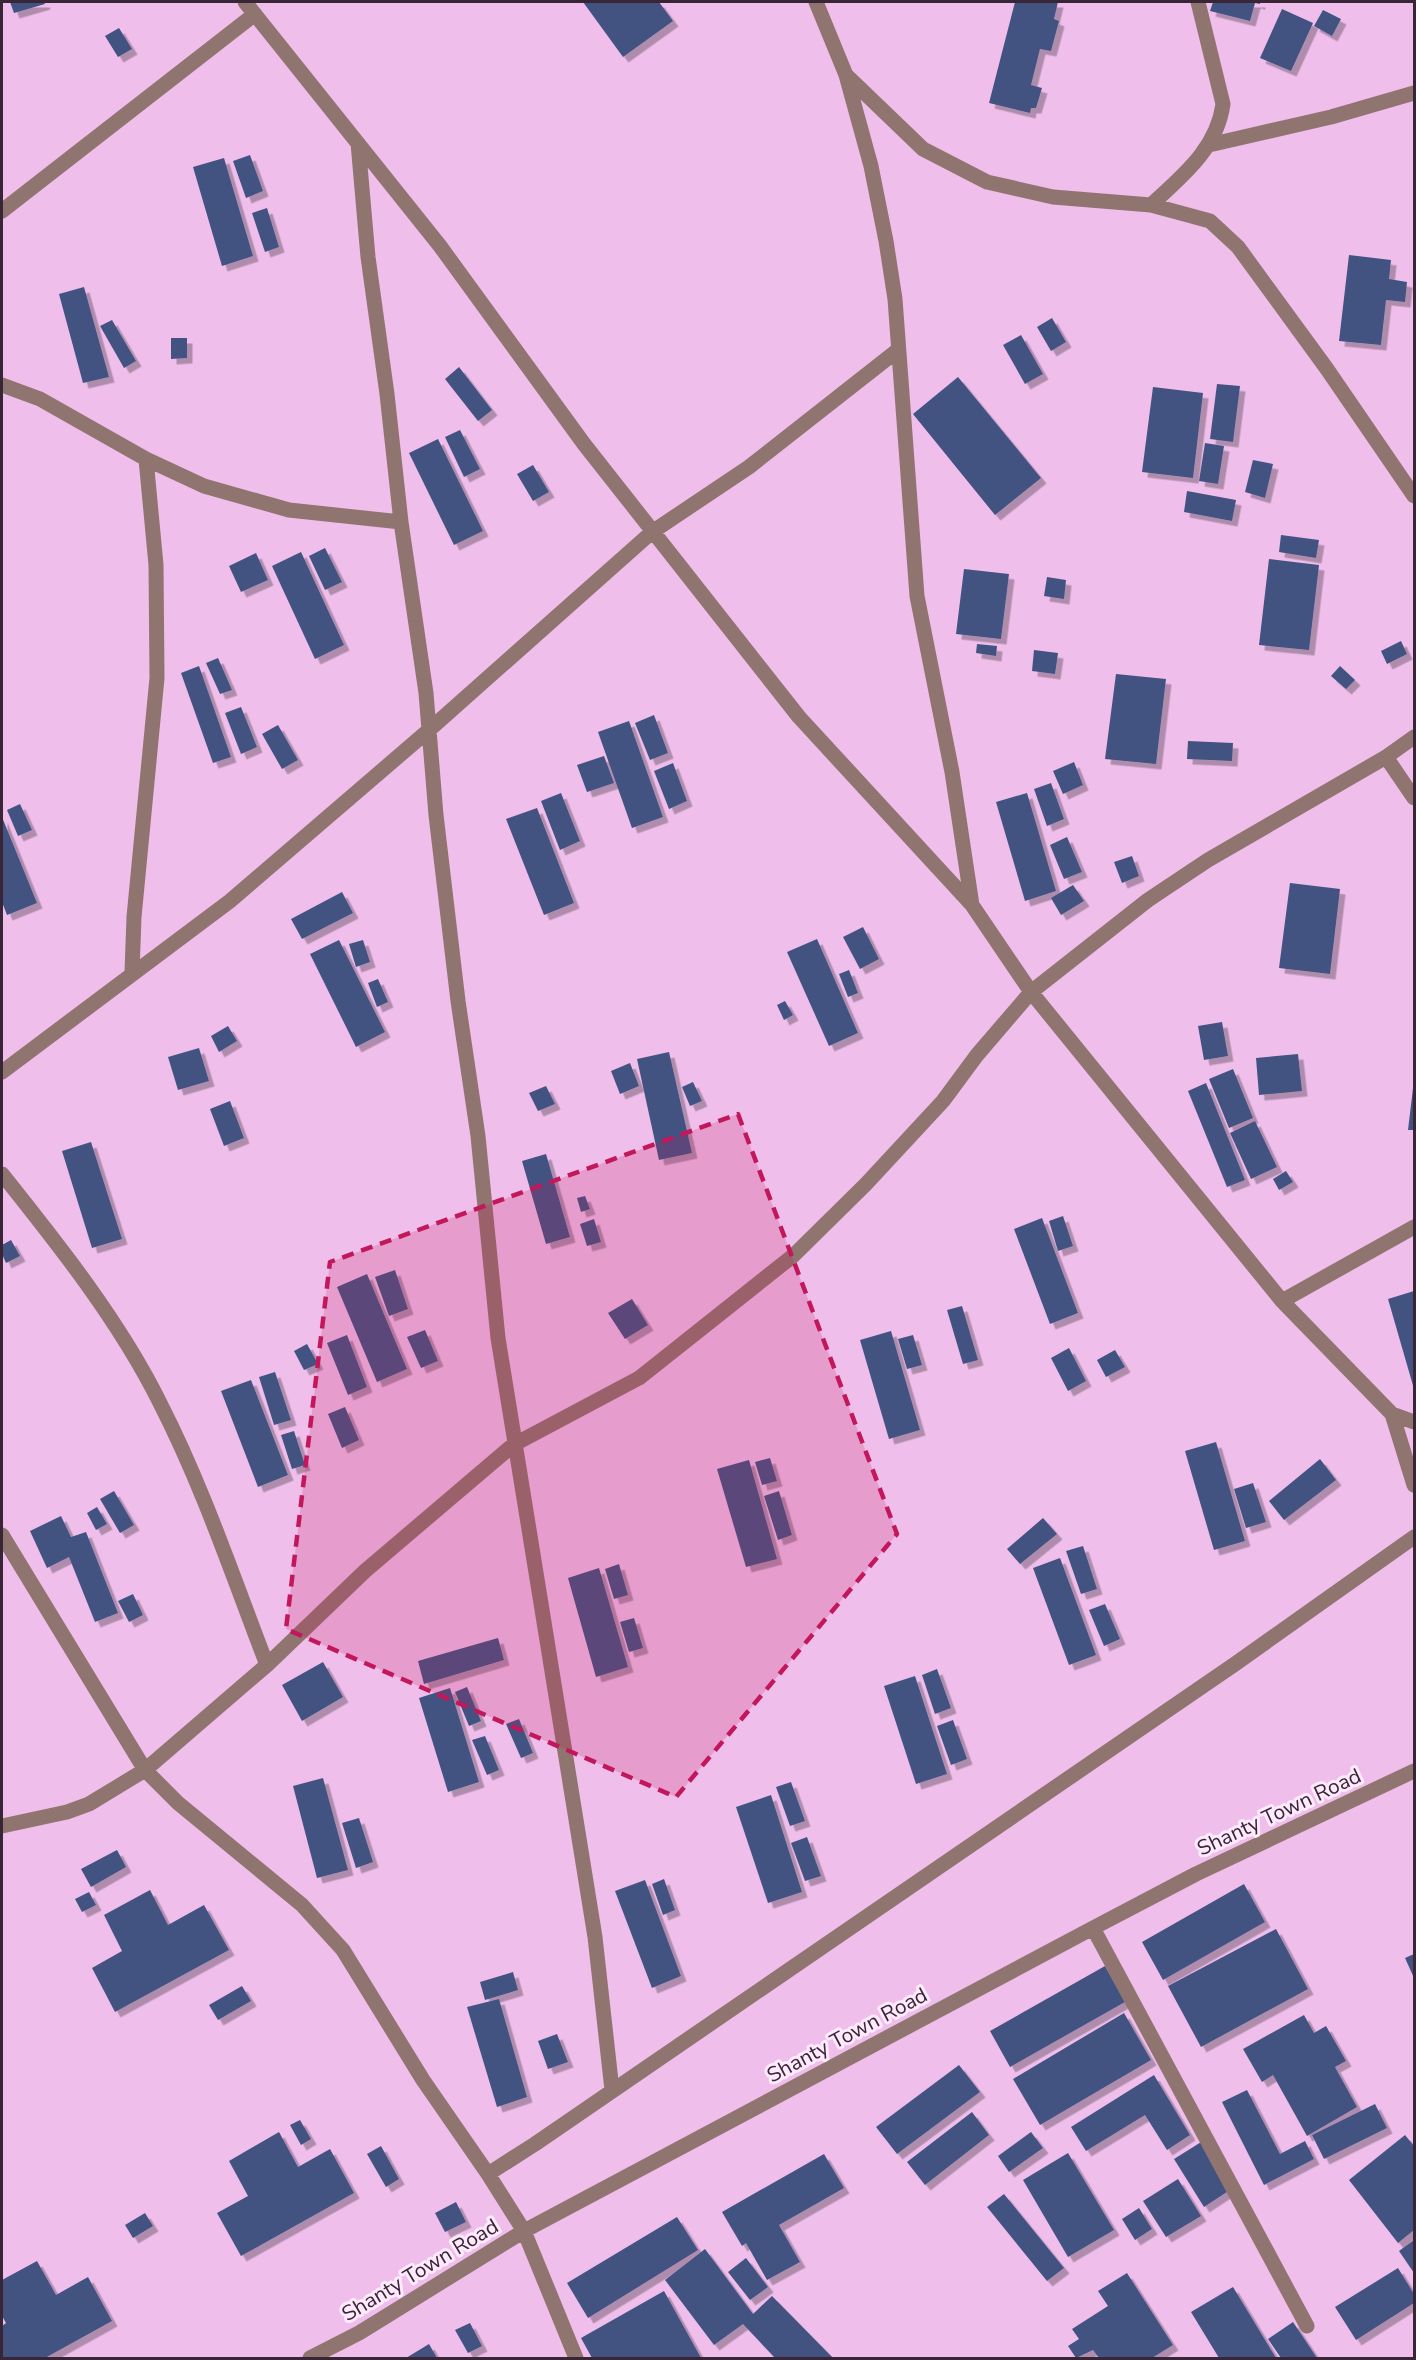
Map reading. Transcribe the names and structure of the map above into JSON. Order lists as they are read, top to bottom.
{
  "streets": {
    "street": ["Shanty Town Road"]
  }
}
